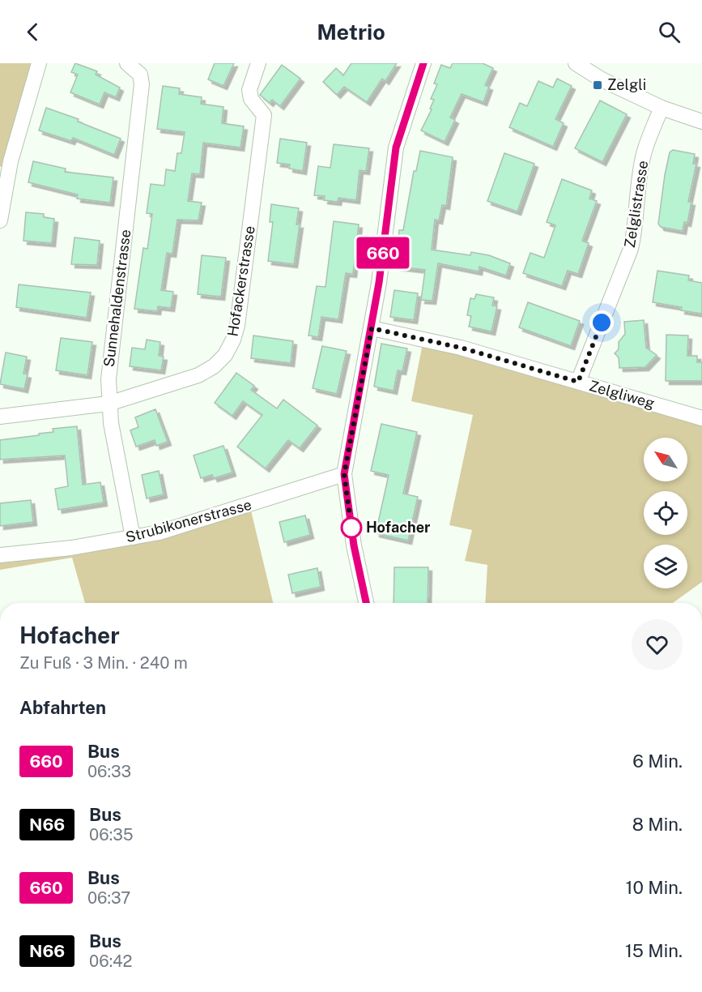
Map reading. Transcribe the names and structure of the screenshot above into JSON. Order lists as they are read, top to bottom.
{
  "streets": {
    "street": [
      "Zelglistrasse",
      "Hofackerstrasse",
      "Sunnehaldenstrasse",
      "Zelgliweg",
      "Strubikonerstrasse"
    ]
  },
  "crossings": [
    ["Zelglistrasse", "Zelgliweg"],
    ["Hofackerstrasse", "Sunnehaldenstrasse"],
    ["Sunnehaldenstrasse", "Strubikonerstrasse"]
  ],
  "places": {
    "transit": ["Zelgli"],
    "other": ["Hofacher"]
  },
  "lines": ["bus line 660"],
  "north": "top left",
  "page": {
    "header": "Metrio",
    "on_map": "660",
    "heading": [
      ["Hofacher", "Zu Fuß · 3 Min. · 240 m"],
      "Abfahrten"
    ],
    "list": [
      {
        "mark": "660",
        "name": "Bus",
        "note": "06:33",
        "value": "6 Min."
      },
      {
        "mark": "N66",
        "name": "Bus",
        "note": "06:35",
        "value": "8 Min."
      },
      {
        "mark": "660",
        "name": "Bus",
        "note": "06:37",
        "value": "10 Min."
      },
      {
        "mark": "N66",
        "name": "Bus",
        "note": "06:42",
        "value": "15 Min."
      }
    ]
  }
}
